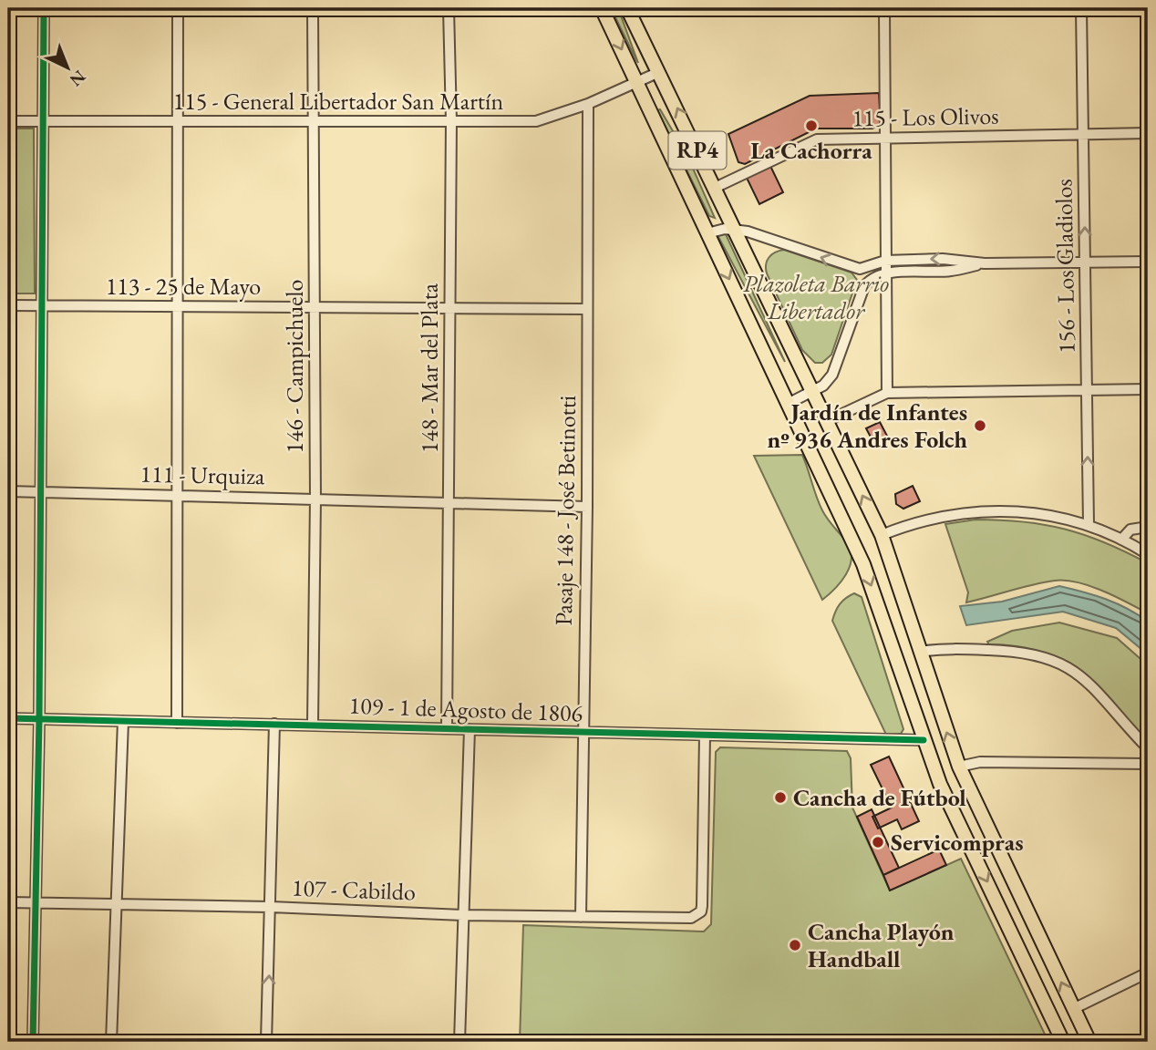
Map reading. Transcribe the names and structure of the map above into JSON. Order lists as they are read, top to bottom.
{
  "streets": {
    "main road": ["RP4"],
    "street": [
      "115 - General Libertador San Martín",
      "115 - Los Olivos",
      "156 - Los Gladiolos",
      "113 - 25 de Mayo",
      "146 - Campichuelo",
      "148 - Mar del Plata",
      "111 - Urquiza",
      "Pasaje 148 - José Betinotti",
      "109 - 1 de Agosto de 1806",
      "107 - Cabildo"
    ]
  },
  "crossings": [
    ["115 - General Libertador San Martín", "RP4"],
    ["115 - General Libertador San Martín", "146 - Campichuelo"],
    ["115 - General Libertador San Martín", "148 - Mar del Plata"],
    ["115 - General Libertador San Martín", "Pasaje 148 - José Betinotti"],
    ["115 - Los Olivos", "RP4"],
    ["115 - Los Olivos", "156 - Los Gladiolos"],
    ["RP4", "109 - 1 de Agosto de 1806"],
    ["113 - 25 de Mayo", "146 - Campichuelo"],
    ["113 - 25 de Mayo", "148 - Mar del Plata"],
    ["113 - 25 de Mayo", "Pasaje 148 - José Betinotti"],
    ["146 - Campichuelo", "111 - Urquiza"],
    ["146 - Campichuelo", "109 - 1 de Agosto de 1806"],
    ["148 - Mar del Plata", "111 - Urquiza"],
    ["148 - Mar del Plata", "109 - 1 de Agosto de 1806"],
    ["111 - Urquiza", "Pasaje 148 - José Betinotti"],
    ["Pasaje 148 - José Betinotti", "109 - 1 de Agosto de 1806"],
    ["Pasaje 148 - José Betinotti", "107 - Cabildo"],
    ["109 - 1 de Agosto de 1806", "107 - Cabildo"]
  ],
  "one_way": ["156 - Los Gladiolos"],
  "parks": ["Plazoleta Barrio Libertador"],
  "places": [
    "La Cachorra",
    "Jardín de Infantes nº 936 Andres Folch",
    "Cancha de Fútbol",
    "Servicompras",
    "Cancha Playón Handball"
  ],
  "north": "bottom right"
}
